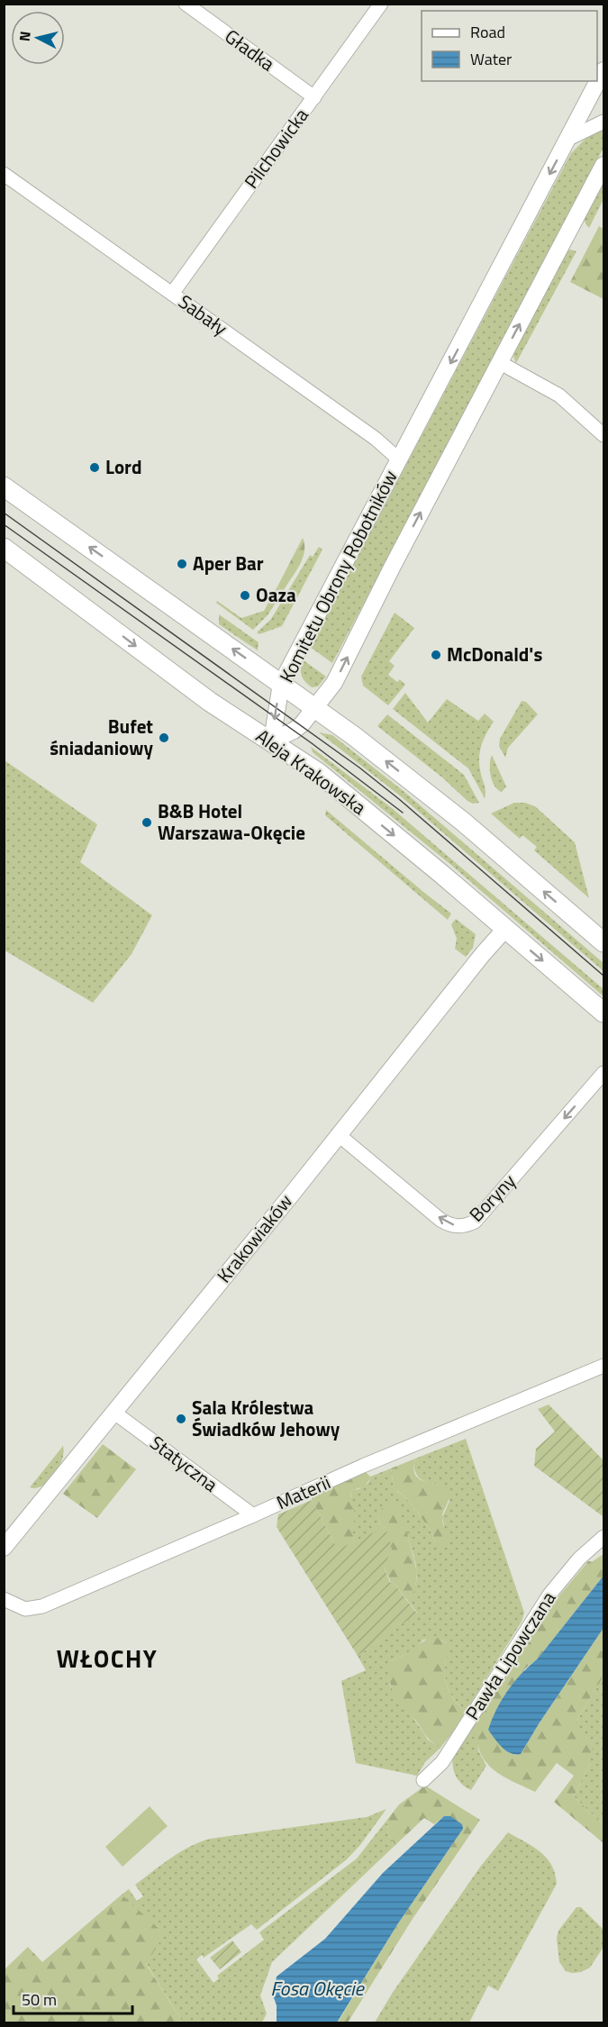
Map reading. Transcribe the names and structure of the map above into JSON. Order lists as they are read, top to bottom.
{
  "streets": {
    "main road": ["Aleja Krakowska"],
    "street": [
      "Gładka",
      "Pilchowicka",
      "Sabały",
      "Komitetu Obrony Robotników",
      "Boryny",
      "Krakowiaków",
      "Statyczna",
      "Materii",
      "Pawła Lipowczana"
    ]
  },
  "crossings": [
    ["Gładka", "Pilchowicka"],
    ["Pilchowicka", "Sabały"],
    ["Sabały", "Komitetu Obrony Robotników"],
    ["Komitetu Obrony Robotników", "Aleja Krakowska"],
    ["Aleja Krakowska", "Krakowiaków"],
    ["Boryny", "Krakowiaków"],
    ["Krakowiaków", "Statyczna"],
    ["Statyczna", "Materii"]
  ],
  "districts": ["WŁOCHY"],
  "water": ["Fosa Okęcie"],
  "places": [
    "Lord",
    "Aper Bar",
    "Oaza",
    "McDonald's",
    "Bufet śniadaniowy",
    "B&B Hotel Warszawa-Okęcie",
    "Sala Królestwa Świadków Jehowy"
  ],
  "legend": ["Road", "Water"],
  "scale_bar": "50 m",
  "north": "left"
}
